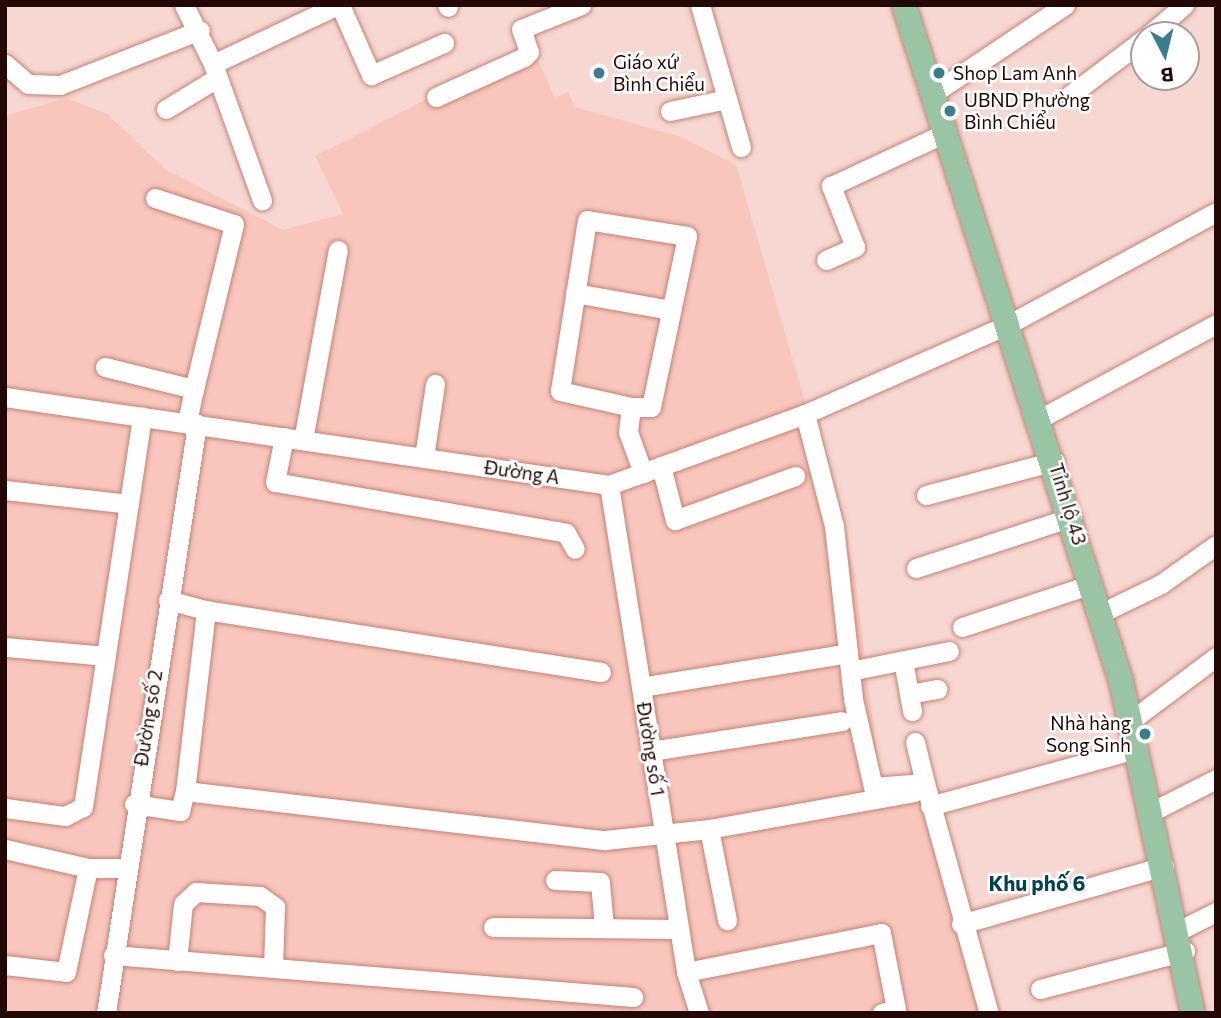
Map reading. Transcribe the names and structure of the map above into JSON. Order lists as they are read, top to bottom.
{
  "streets": {
    "main road": ["Tỉnh lộ 43"],
    "street": ["Đường A", "Đường số 2", "Đường số 1"]
  },
  "crossings": [
    ["Đường A", "Tỉnh lộ 43"],
    ["Đường A", "Đường số 2"],
    ["Đường A", "Đường số 1"]
  ],
  "districts": ["Khu phố 6"],
  "places": [
    "Giáo xứ Bình Chiểu",
    "Shop Lam Anh",
    "UBND Phường Bình Chiểu",
    "Nhà hàng Song Sinh"
  ],
  "north": "bottom"
}
